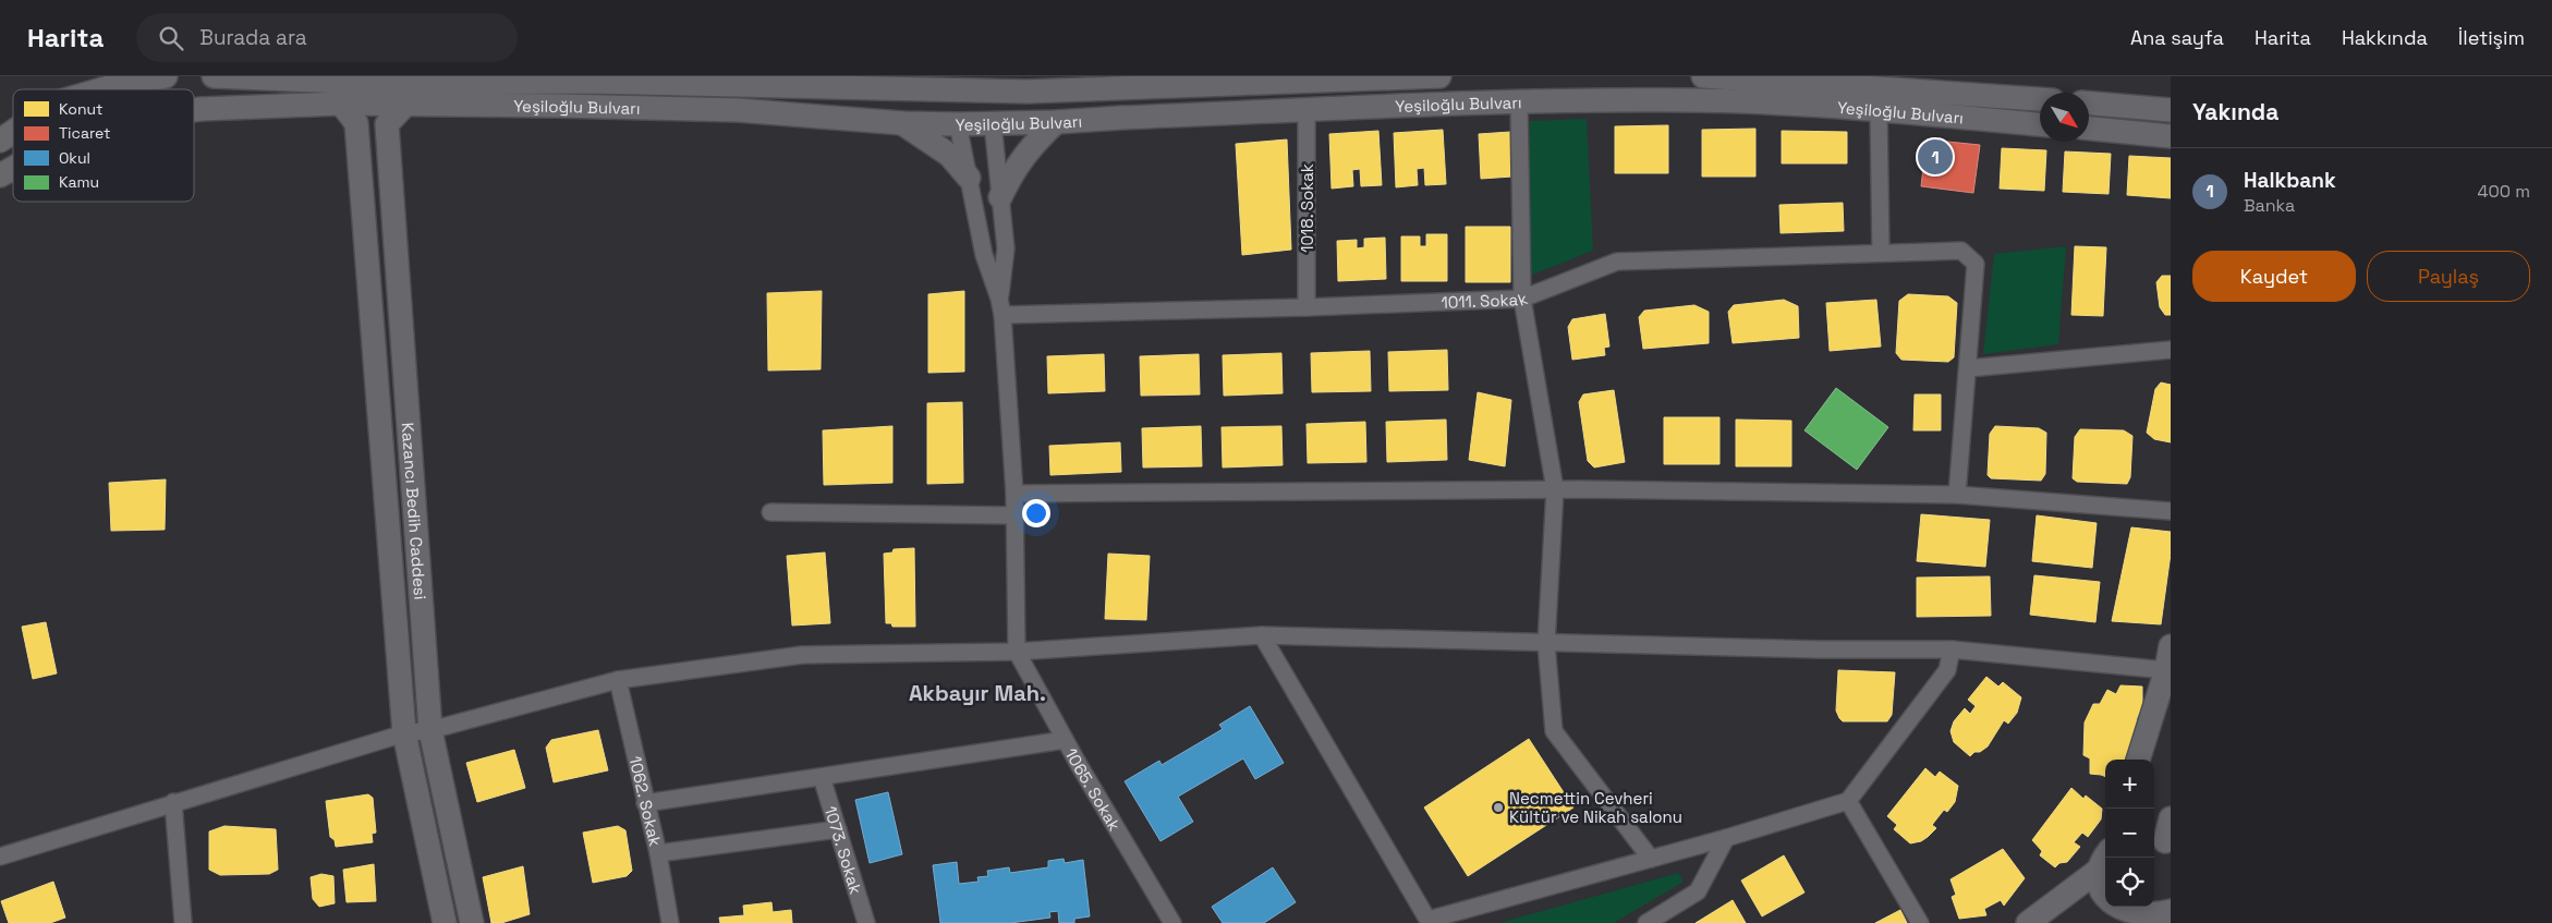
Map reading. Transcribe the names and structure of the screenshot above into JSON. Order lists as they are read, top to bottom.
{
  "streets": {
    "main road": ["Yeşiloğlu Bulvarı", "Kazancı Bedih Caddesi"],
    "street": [
      "1018. Sokak",
      "1011. Sokak",
      "1065. Sokak",
      "1062. Sokak",
      "1073. Sokak"
    ]
  },
  "crossings": [
    ["Yeşiloğlu Bulvarı", "1018. Sokak"],
    ["Yeşiloğlu Bulvarı", "Kazancı Bedih Caddesi"],
    ["1018. Sokak", "1011. Sokak"]
  ],
  "districts": ["Akbayır Mah."],
  "places": ["Necmettin Cevheri Kültür ve Nikah salonu"],
  "legend": [
    "Konut",
    "Ticaret",
    "Okul",
    "Kamu"
  ],
  "north": "bottom right",
  "page": {
    "header": "Harita",
    "search": "Burada ara",
    "nav": [
      "Ana sayfa",
      "Harita",
      "Hakkında",
      "İletişim"
    ],
    "heading": "Yakında",
    "pins": "1",
    "list": [
      {
        "mark": "1",
        "name": "Halkbank",
        "note": "Banka",
        "value": "400 m"
      }
    ],
    "buttons": ["Kaydet", "Paylaş"],
    "map_buttons": ["+", "−"]
  }
}
